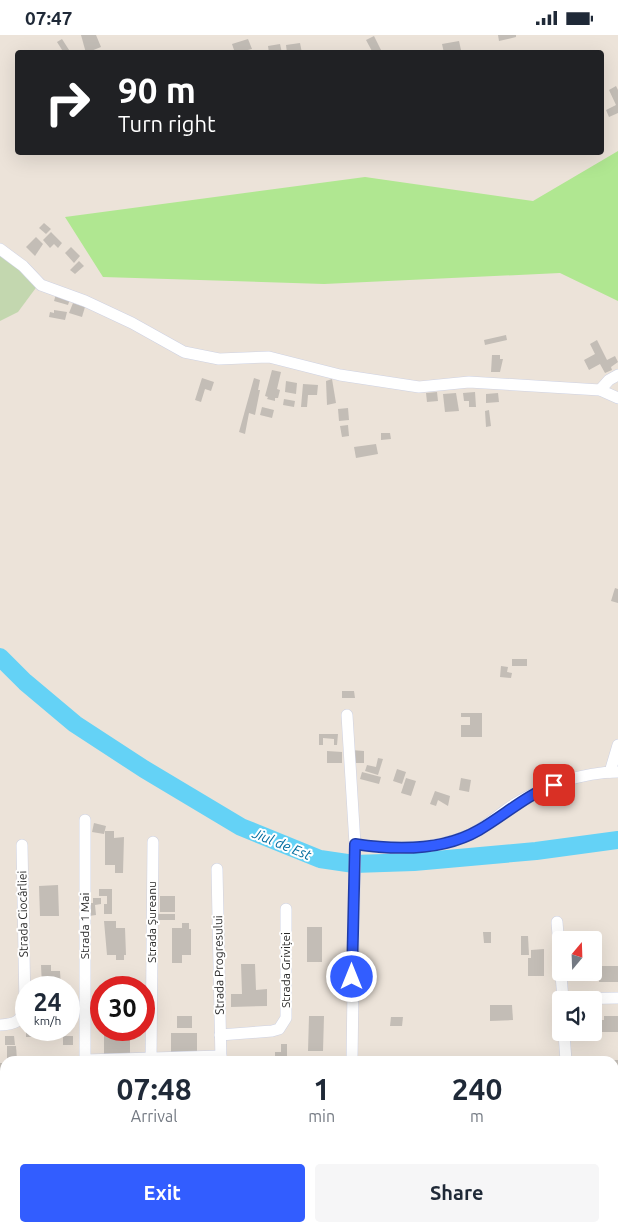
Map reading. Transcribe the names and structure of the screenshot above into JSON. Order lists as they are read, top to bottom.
{
  "streets": {
    "street": [
      "Strada Ciocârliei",
      "Strada Șureanu",
      "Strada 1 Mai",
      "Strada Progresului",
      "Strada Griviței"
    ]
  },
  "crossings": [
    ["Strada Progresului", "Strada Griviței"]
  ],
  "water": ["Jiul de Est"],
  "north": "top",
  "page": {
    "status": "07:47",
    "turn": ["90 m", "Turn right"],
    "speed": "24 km/h",
    "limit": "30",
    "eta": [
      "07:48",
      "Arrival",
      "1",
      "min",
      "240",
      "m"
    ],
    "buttons": ["Exit", "Share"]
  }
}
